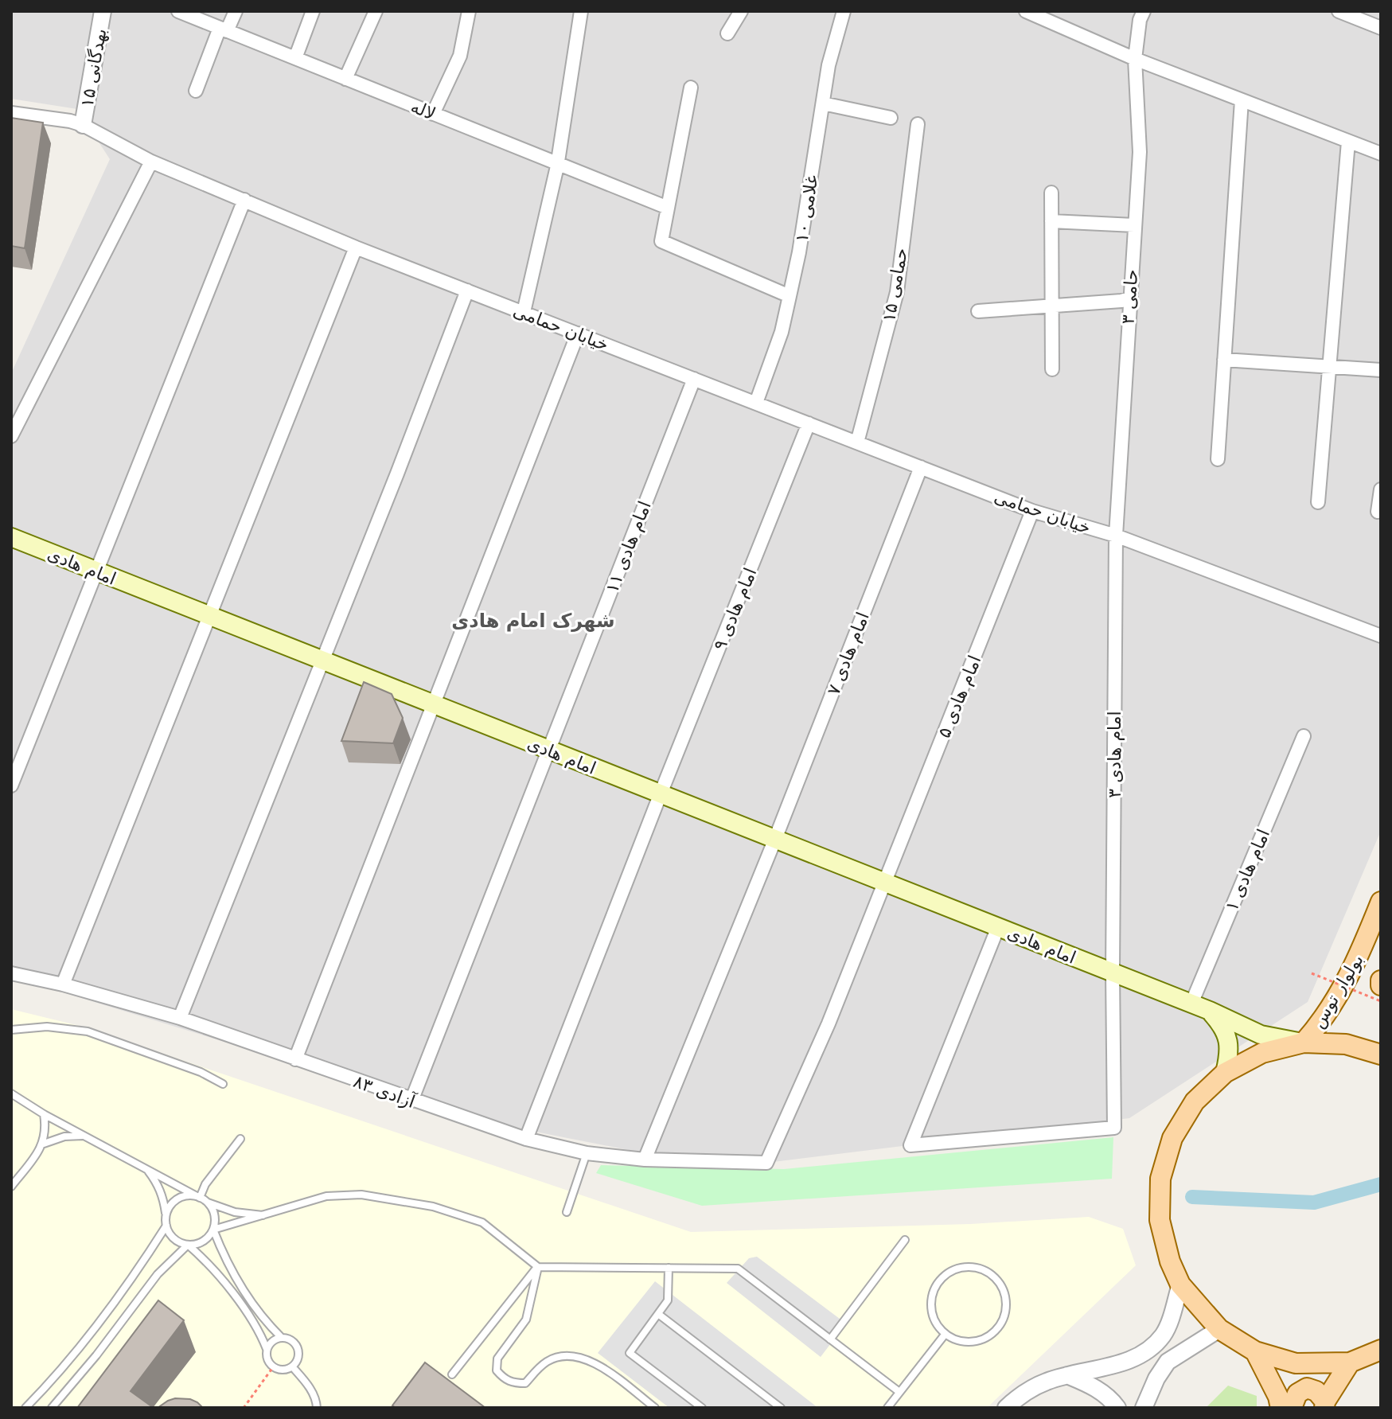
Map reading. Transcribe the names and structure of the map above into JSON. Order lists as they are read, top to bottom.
{
  "streets": {
    "main road": ["امام هادی", "بولوار توس"],
    "street": [
      "بهدگانی ۱۵",
      "لاله",
      "غلامی ۱۰",
      "حمامی ۱۵",
      "حامی ۳",
      "خیابان حمامی",
      "امام هادی ۱۱",
      "امام هادی ۹",
      "امام هادی ۷",
      "امام هادی ۵",
      "امام هادی ۳",
      "امام هادی ۱",
      "آزادی ۸۳"
    ]
  },
  "crossings": [
    ["بهدگانی ۱۵", "خیابان حمامی"],
    ["غلامی ۱۰", "خیابان حمامی"],
    ["حمامی ۱۵", "خیابان حمامی"],
    ["حامی ۳", "خیابان حمامی"],
    ["حامی ۳", "امام هادی ۳"],
    ["خیابان حمامی", "امام هادی ۱۱"],
    ["خیابان حمامی", "امام هادی ۹"],
    ["خیابان حمامی", "امام هادی ۷"],
    ["خیابان حمامی", "امام هادی ۵"],
    ["خیابان حمامی", "امام هادی ۳"],
    ["امام هادی ۱۱", "امام هادی"],
    ["امام هادی ۱۱", "آزادی ۸۳"],
    ["امام هادی", "امام هادی ۹"],
    ["امام هادی", "امام هادی ۷"],
    ["امام هادی", "امام هادی ۵"],
    ["امام هادی", "امام هادی ۳"],
    ["امام هادی", "امام هادی ۱"],
    ["امام هادی", "بولوار توس"],
    ["امام هادی ۹", "آزادی ۸۳"],
    ["امام هادی ۷", "آزادی ۸۳"],
    ["امام هادی ۵", "آزادی ۸۳"]
  ],
  "districts": ["شهرک امام هادی"]
}
